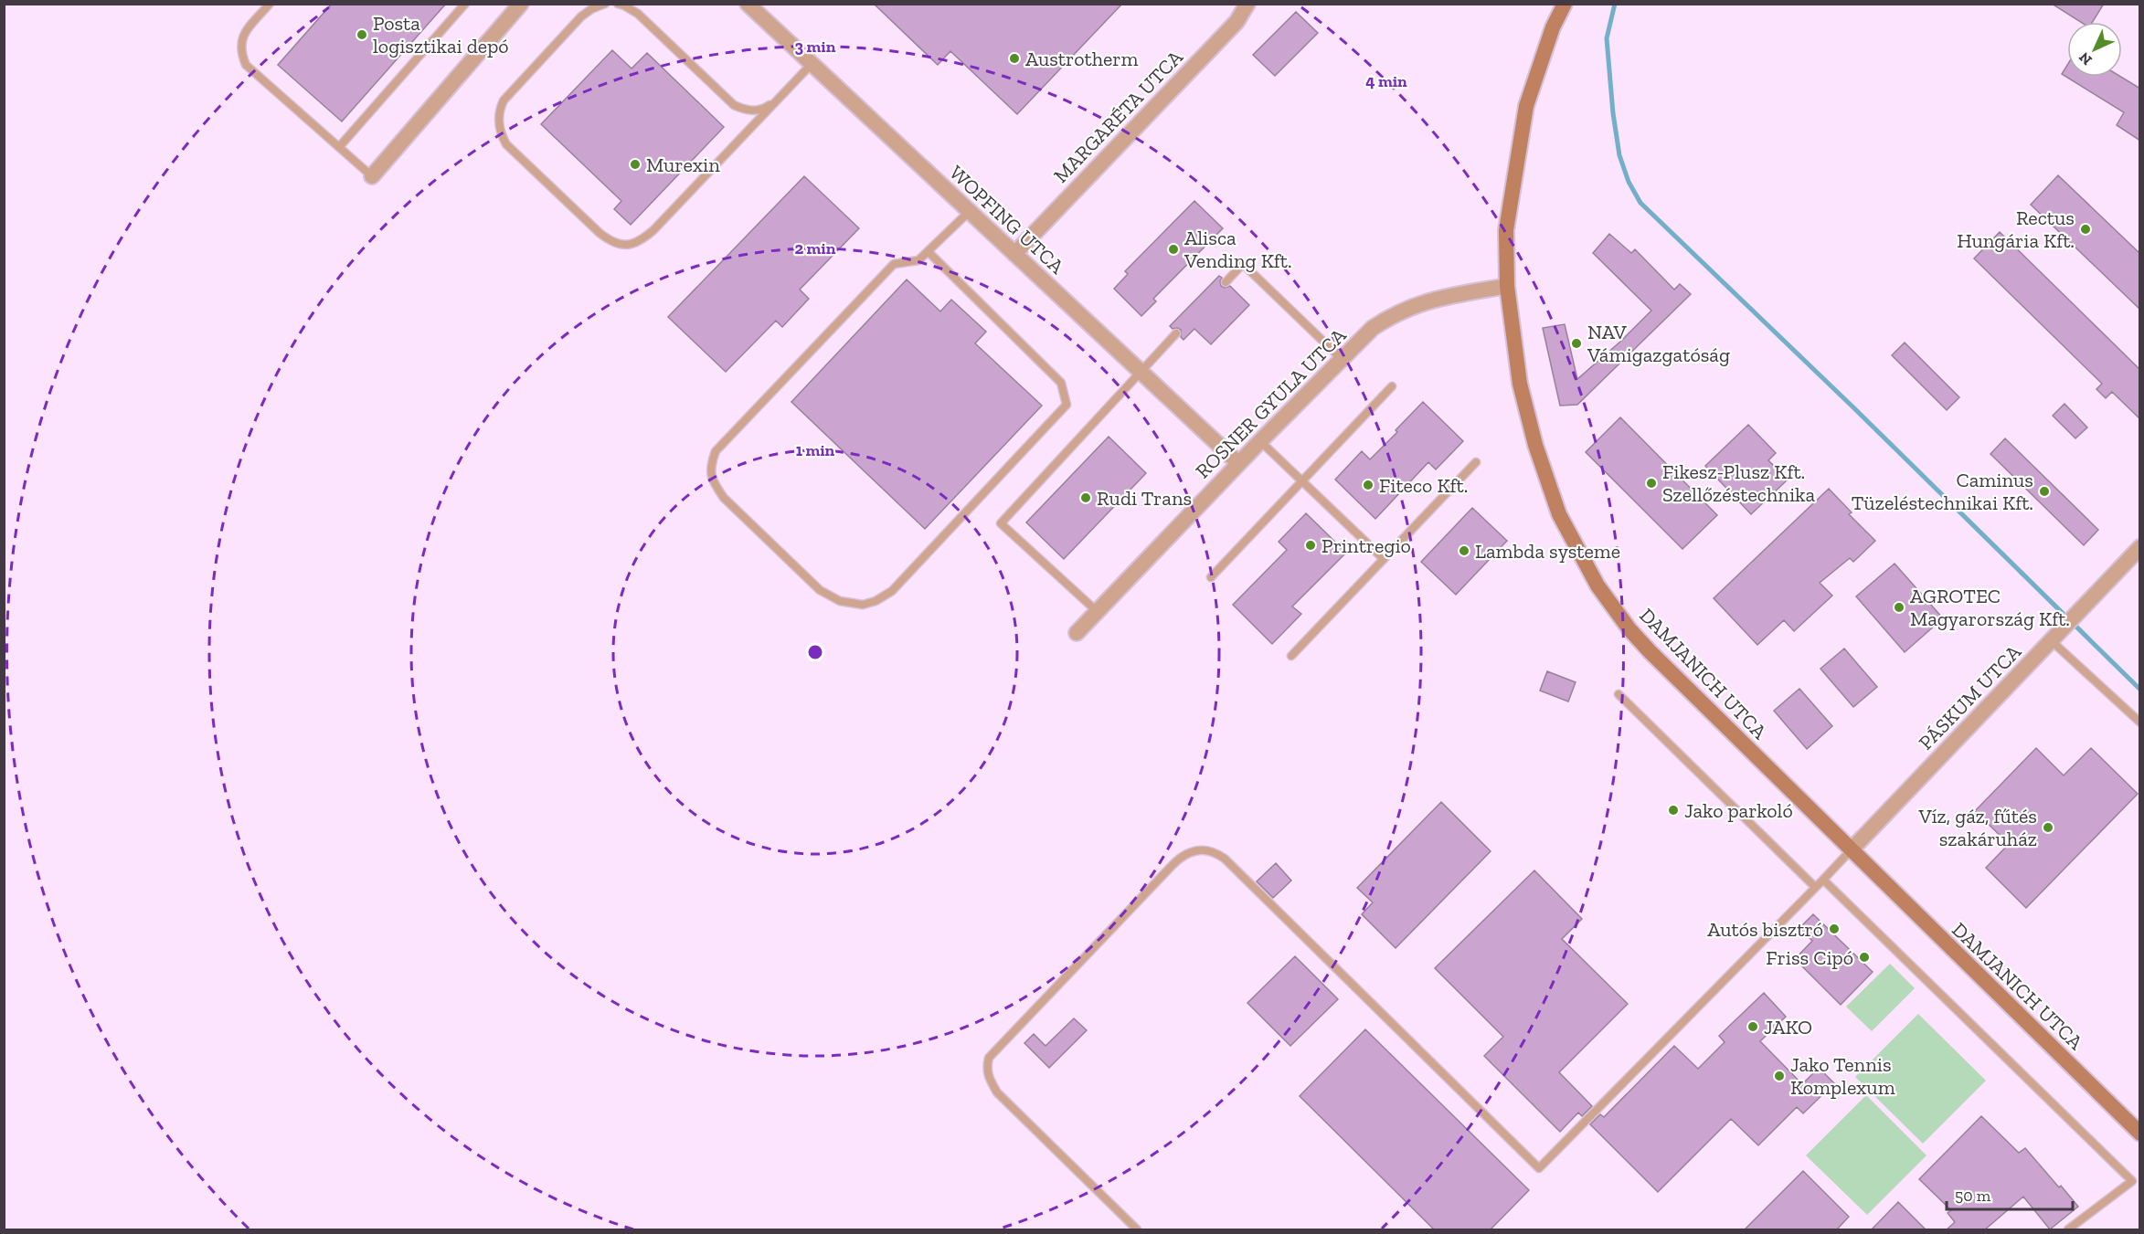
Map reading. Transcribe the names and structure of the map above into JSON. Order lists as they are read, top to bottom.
{
  "streets": {
    "main road": ["DAMJANICH UTCA"],
    "street": [
      "MARGARÉTA UTCA",
      "WOPFING UTCA",
      "ROSNER GYULA UTCA",
      "PÁSKUM UTCA"
    ]
  },
  "crossings": [
    ["MARGARÉTA UTCA", "WOPFING UTCA"],
    ["WOPFING UTCA", "ROSNER GYULA UTCA"],
    ["ROSNER GYULA UTCA", "DAMJANICH UTCA"],
    ["DAMJANICH UTCA", "PÁSKUM UTCA"]
  ],
  "places": [
    "Posta logisztikai depó",
    "Austrotherm",
    "Murexin",
    "Rectus Hungária Kft.",
    "Alisca Vending Kft.",
    "NAV Vámigazgatóság",
    "Fikesz-Plusz Kft. Szellőzéstechnika",
    "Fiteco Kft.",
    "Caminus Tüzeléstechnikai Kft.",
    "Rudi Trans",
    "Printregio",
    "Lambda systeme",
    "AGROTEC Magyarország Kft.",
    "Jako parkoló",
    "Víz, gáz, fűtés szakáruház",
    "Autós bisztró",
    "Friss Cipó",
    "JAKO",
    "Jako Tennis Komplexum"
  ],
  "scale_bar": "50 m",
  "north": "bottom left",
  "rings": [
    "3 min",
    "4 min",
    "2 min",
    "1 min"
  ]
}
